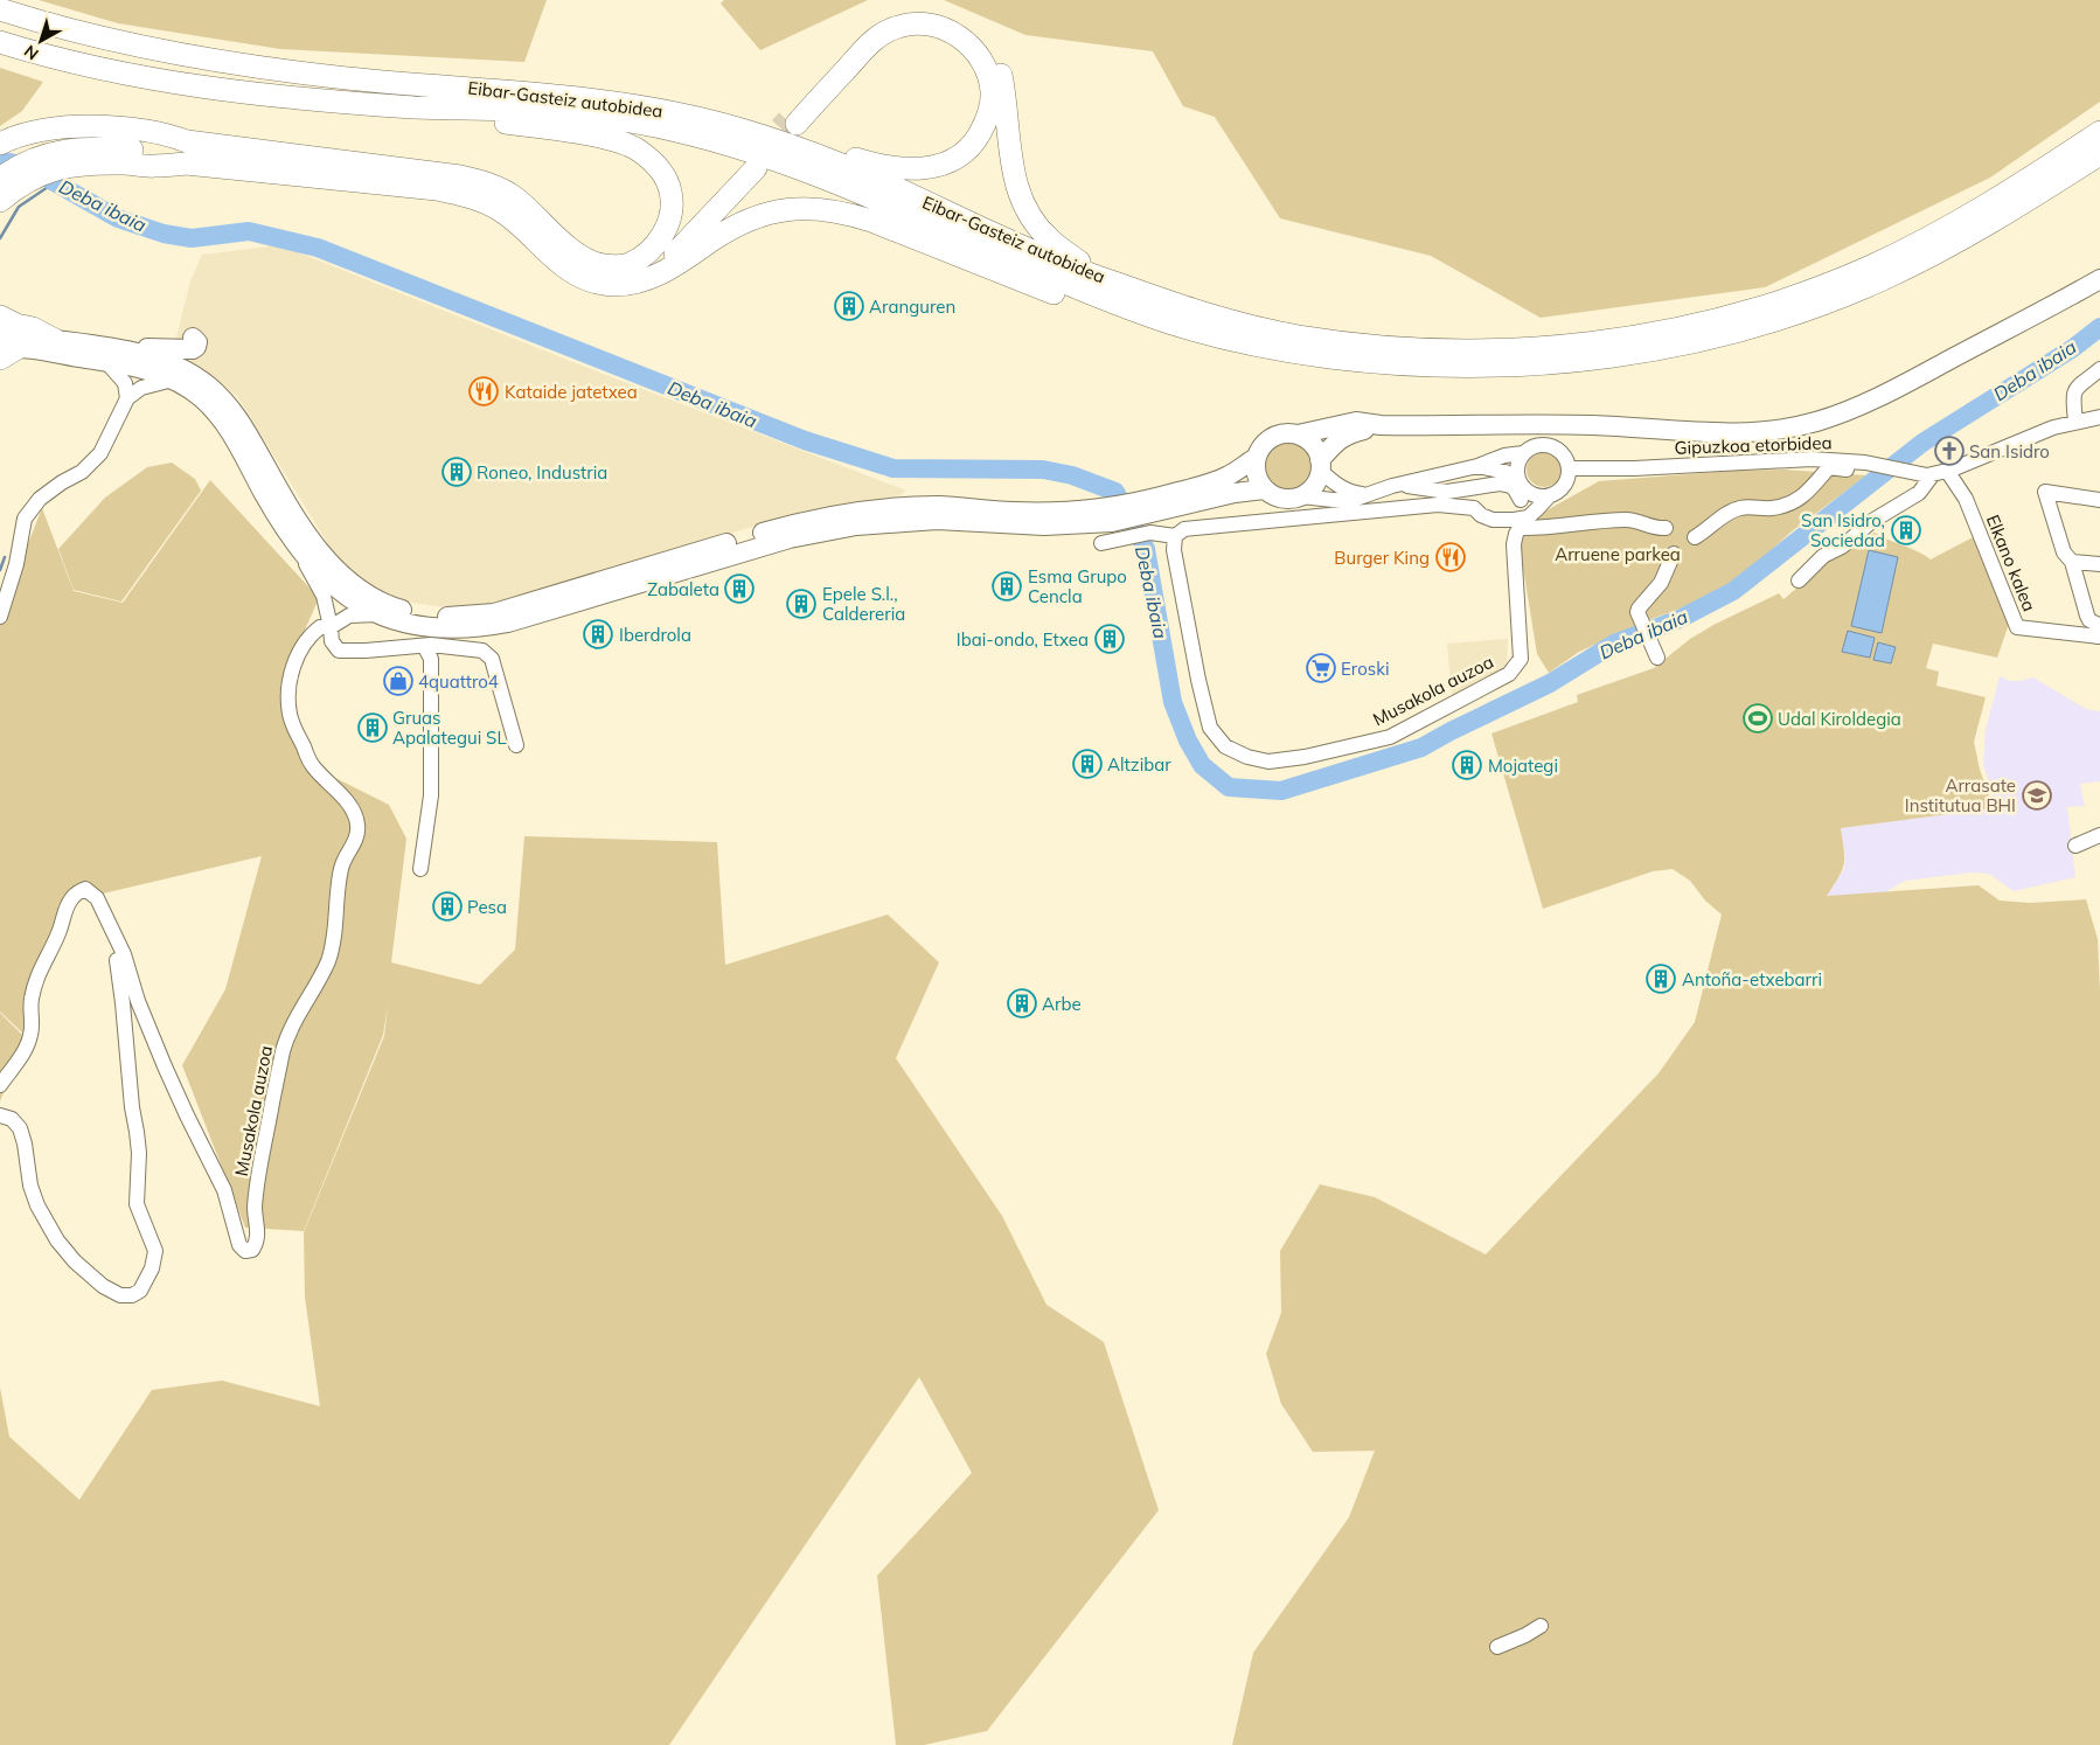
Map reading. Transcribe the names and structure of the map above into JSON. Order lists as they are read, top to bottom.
{
  "streets": {
    "highway": ["Eibar-Gasteiz autobidea"],
    "street": ["Gipuzkoa etorbidea", "Elkano kalea", "Musakola auzoa"]
  },
  "crossings": [
    ["Gipuzkoa etorbidea", "Elkano kalea"]
  ],
  "water": ["Deba ibaia"],
  "parks": ["Arruene parkea"],
  "places": {
    "building": [
      "Aranguren",
      "Roneo, Industria",
      "San Isidro, Sociedad",
      "Esma Grupo Cencla",
      "Zabaleta",
      "Epele S.l., Caldereria",
      "Iberdrola",
      "Ibai-ondo, Etxea",
      "Gruas Apalategui SL",
      "Altzibar",
      "Mojategi",
      "Pesa",
      "Antoña-etxebarri",
      "Arbe"
    ],
    "restaurant": ["Kataide jatetxea", "Burger King"],
    "church": ["San Isidro"],
    "supermarket": ["Eroski"],
    "shop": ["4quattro4"],
    "sports": ["Udal Kiroldegia"],
    "school or university": ["Arrasate Institutua BHI"]
  },
  "north": "bottom left"
}
